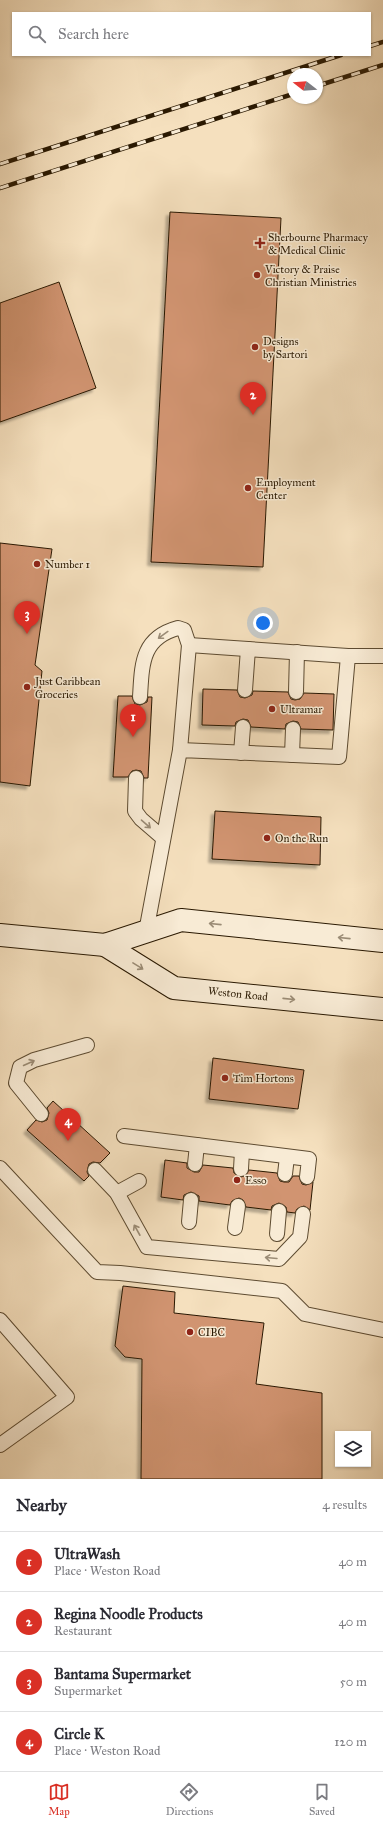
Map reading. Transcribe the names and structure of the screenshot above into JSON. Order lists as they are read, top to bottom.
{
  "streets": {
    "main road": ["Weston Road"]
  },
  "places": {
    "health": ["Sherbourne Pharmacy & Medical Clinic"],
    "other": [
      "Victory & Praise Christian Ministries",
      "Designs by Sartori",
      "Employment Center",
      "Number 1",
      "Just Caribbean Groceries",
      "Ultramar",
      "On the Run",
      "Tim Hortons",
      "Esso",
      "CIBC"
    ]
  },
  "north": "left",
  "page": {
    "search": "Search here",
    "pins": [
      "2",
      "3",
      "1",
      "4"
    ],
    "heading": ["Nearby", "4 results"],
    "list": [
      {
        "mark": "1",
        "name": "UltraWash",
        "note": "Place · Weston Road",
        "value": "40 m"
      },
      {
        "mark": "2",
        "name": "Regina Noodle Products",
        "note": "Restaurant",
        "value": "40 m"
      },
      {
        "mark": "3",
        "name": "Bantama Supermarket",
        "note": "Supermarket",
        "value": "50 m"
      },
      {
        "mark": "4",
        "name": "Circle K",
        "note": "Place · Weston Road",
        "value": "120 m"
      }
    ],
    "nav": ["Map", "Directions", "Saved"]
  }
}
